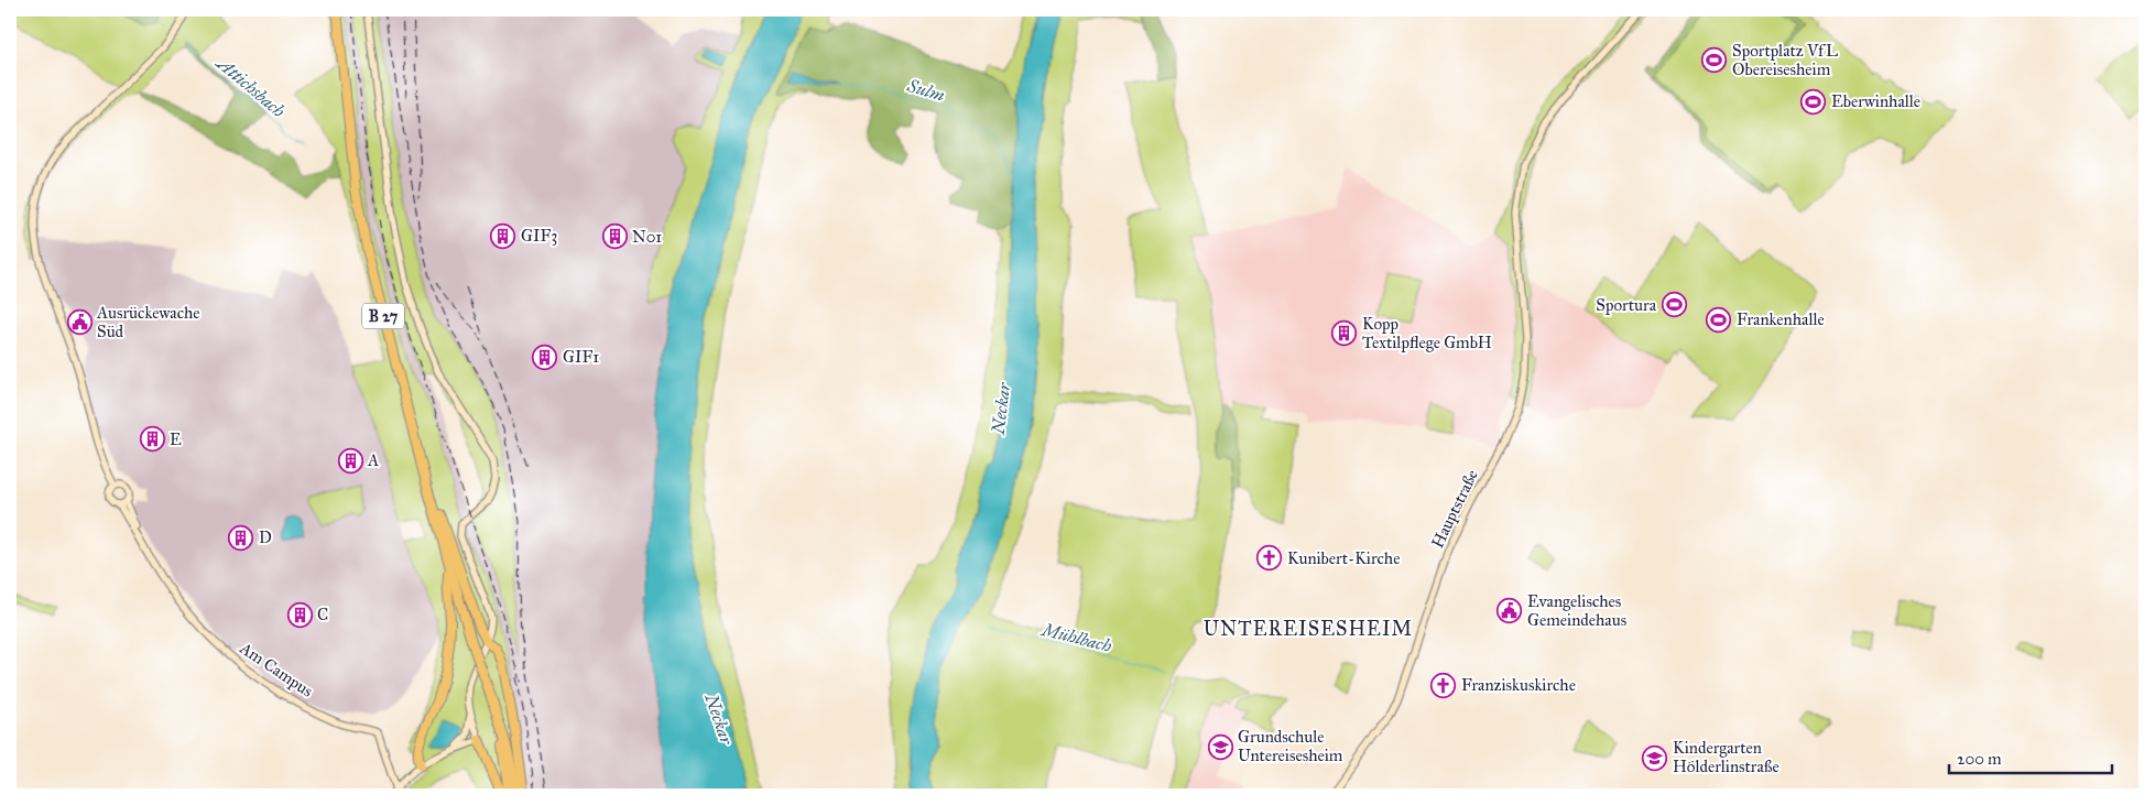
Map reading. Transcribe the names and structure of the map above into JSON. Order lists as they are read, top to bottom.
{
  "streets": {
    "highway": ["B 27"],
    "main road": ["Hauptstraße", "Am Campus"]
  },
  "districts": ["UNTEREISESHEIM"],
  "water": [
    "Attichsbach",
    "Sulm",
    "Neckar",
    "Mühlbach"
  ],
  "places": {
    "sports": [
      "Sportplatz VfL Obereisesheim",
      "Eberwinhalle",
      "Sportura",
      "Frankenhalle"
    ],
    "building": [
      "GIF3",
      "N01",
      "Kopp Textilpflege GmbH",
      "GIF1",
      "E",
      "A",
      "D",
      "C"
    ],
    "public building": ["Ausrückewache Süd", "Evangelisches Gemeindehaus"],
    "church": ["Kunibert-Kirche", "Franziskuskirche"],
    "school or university": ["Grundschule Untereisesheim", "Kindergarten Hölderlinstraße"]
  },
  "scale_bar": "200 m"
}
